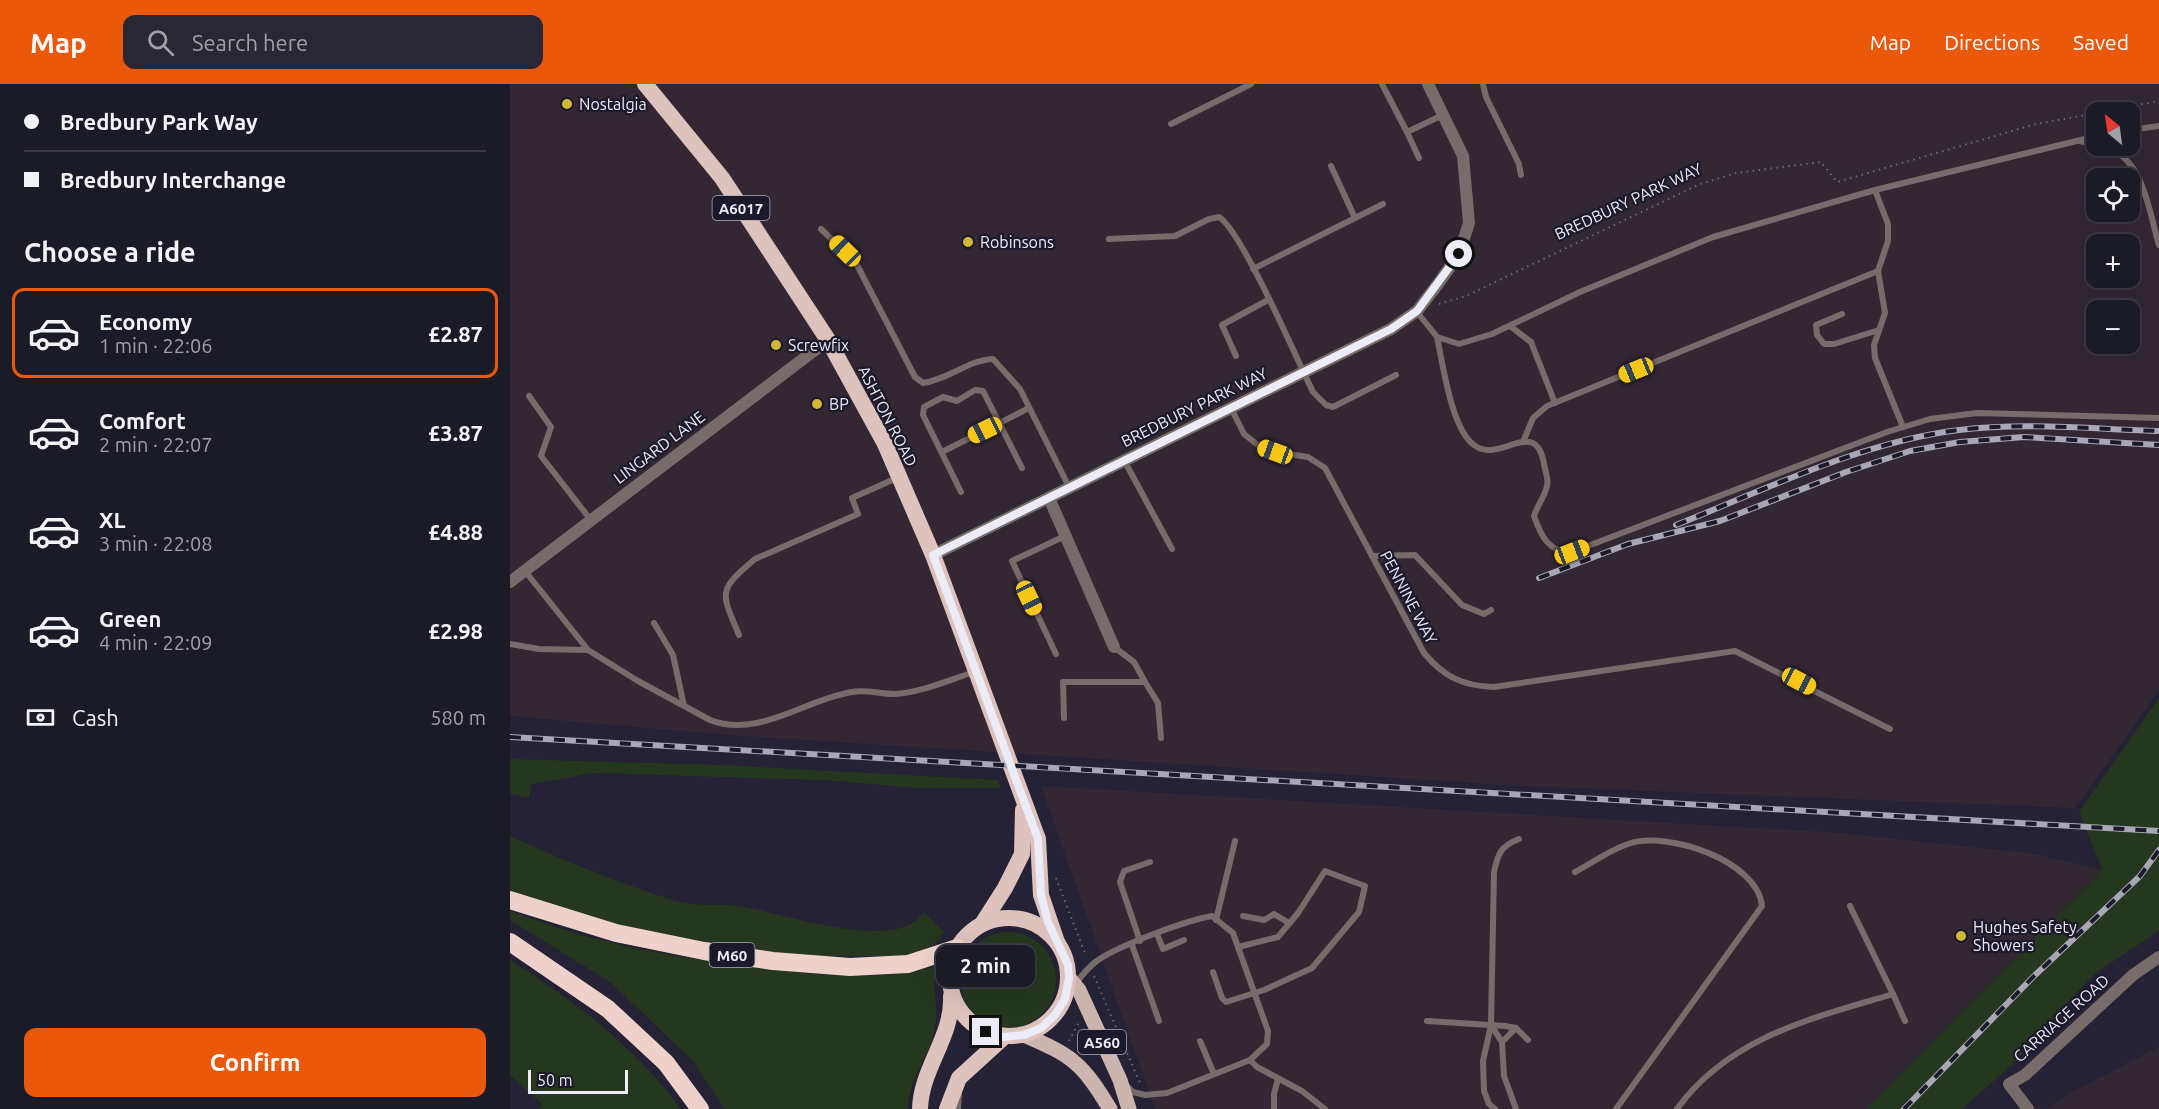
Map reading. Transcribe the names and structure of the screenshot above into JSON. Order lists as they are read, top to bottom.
{
  "streets": {
    "highway": [
      "A6017",
      "ASHTON ROAD",
      "M60",
      "A560"
    ],
    "street": ["BREDBURY PARK WAY", "LINGARD LANE", "CARRIAGE ROAD"],
    "lane": ["PENNINE WAY"]
  },
  "crossings": [
    ["BREDBURY PARK WAY", "ASHTON ROAD"],
    ["BREDBURY PARK WAY", "PENNINE WAY"],
    ["ASHTON ROAD", "LINGARD LANE"],
    ["ASHTON ROAD", "M60"],
    ["ASHTON ROAD", "A560"],
    ["M60", "A560"]
  ],
  "places": [
    "Nostalgia",
    "Robinsons",
    "Screwfix",
    "BP",
    "Hughes Safety Showers"
  ],
  "scale_bar": "50 m",
  "north": "top left",
  "page": {
    "header": "Map",
    "search": "Search here",
    "nav": ["Map", "Directions", "Saved"],
    "banner": ["Bredbury Park Way", "Bredbury Interchange"],
    "map_buttons": ["+", "−"],
    "heading": "Choose a ride",
    "list": [
      {
        "name": "Economy",
        "note": "1 min · 22:06",
        "value": "£2.87"
      },
      {
        "name": "Comfort",
        "note": "2 min · 22:07",
        "value": "£3.87"
      },
      {
        "name": "XL",
        "note": "3 min · 22:08",
        "value": "£4.88"
      },
      {
        "name": "Green",
        "note": "4 min · 22:09",
        "value": "£2.98"
      }
    ],
    "pay": ["Cash", "580 m"],
    "bubble": "2 min",
    "buttons": "Confirm",
    "scale": "50 m"
  }
}
